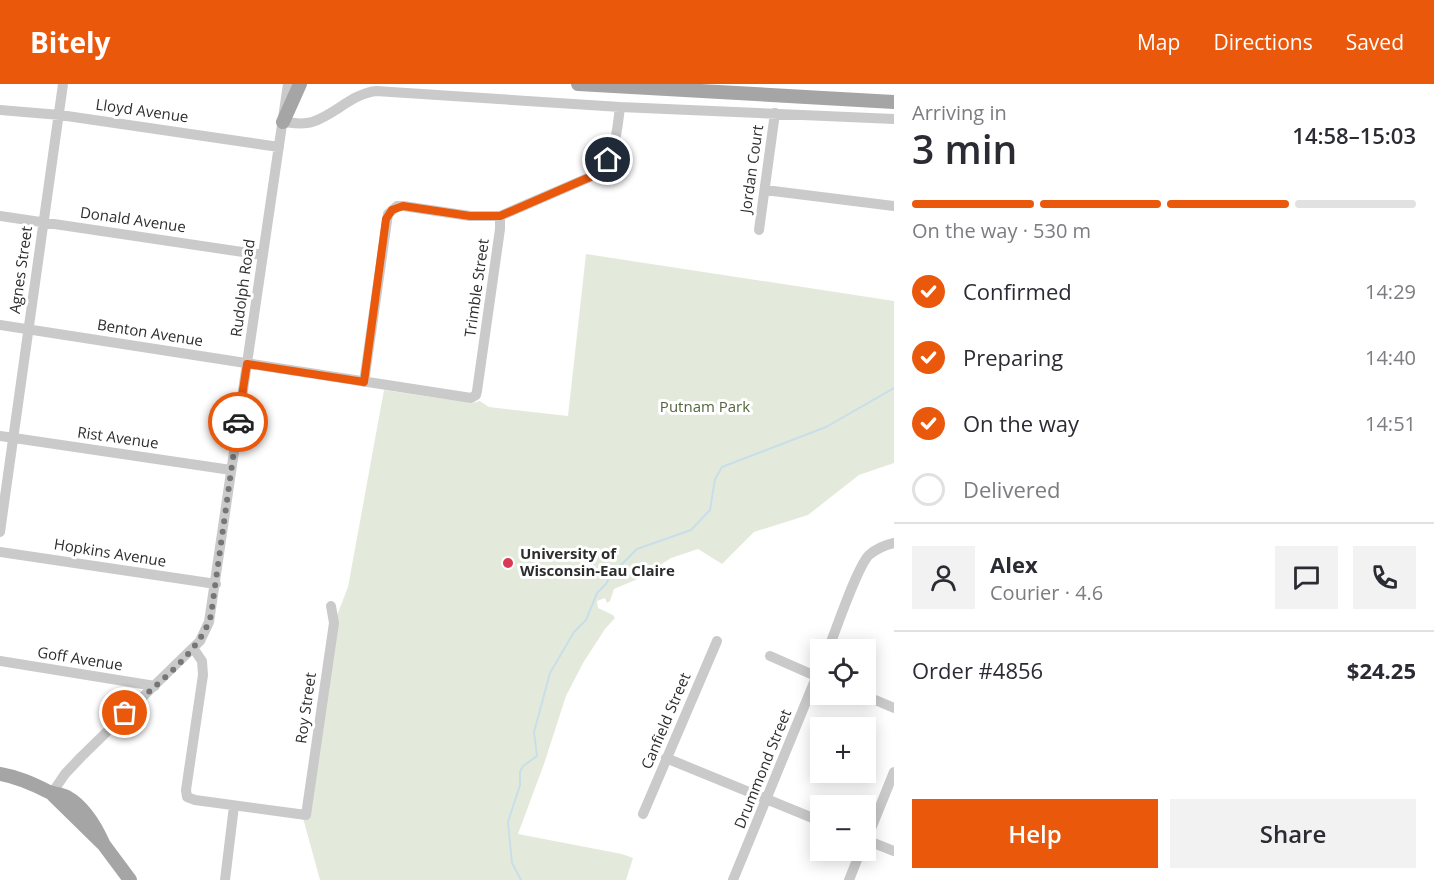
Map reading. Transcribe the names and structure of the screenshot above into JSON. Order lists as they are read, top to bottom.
{
  "streets": {
    "street": [
      "Lloyd Avenue",
      "Jordan Court",
      "Donald Avenue",
      "Agnes Street",
      "Rudolph Road",
      "Trimble Street",
      "Benton Avenue",
      "Rist Avenue",
      "Hopkins Avenue",
      "Goff Avenue",
      "Roy Street",
      "Canfield Street",
      "Drummond Street"
    ]
  },
  "crossings": [
    ["Lloyd Avenue", "Agnes Street"],
    ["Lloyd Avenue", "Rudolph Road"],
    ["Donald Avenue", "Agnes Street"],
    ["Donald Avenue", "Rudolph Road"],
    ["Agnes Street", "Benton Avenue"],
    ["Agnes Street", "Rist Avenue"],
    ["Rudolph Road", "Benton Avenue"],
    ["Rudolph Road", "Rist Avenue"],
    ["Rudolph Road", "Hopkins Avenue"],
    ["Rudolph Road", "Goff Avenue"],
    ["Trimble Street", "Benton Avenue"]
  ],
  "parks": ["Putnam Park"],
  "places": ["University of Wisconsin-Eau Claire"],
  "page": {
    "header": "Bitely",
    "nav": ["Map", "Directions", "Saved"],
    "heading": ["3 min", "Arriving in", "14:58–15:03"],
    "panel": [
      "Alex",
      "Courier · 4.6",
      "Order #4856",
      "$24.25"
    ],
    "bar": "On the way · 530 m",
    "list": [
      ["Confirmed", "14:29"],
      ["Preparing", "14:40"],
      ["On the way", "14:51"],
      "Delivered"
    ],
    "map_buttons": ["+", "−"],
    "buttons": ["Help", "Share"]
  }
}
